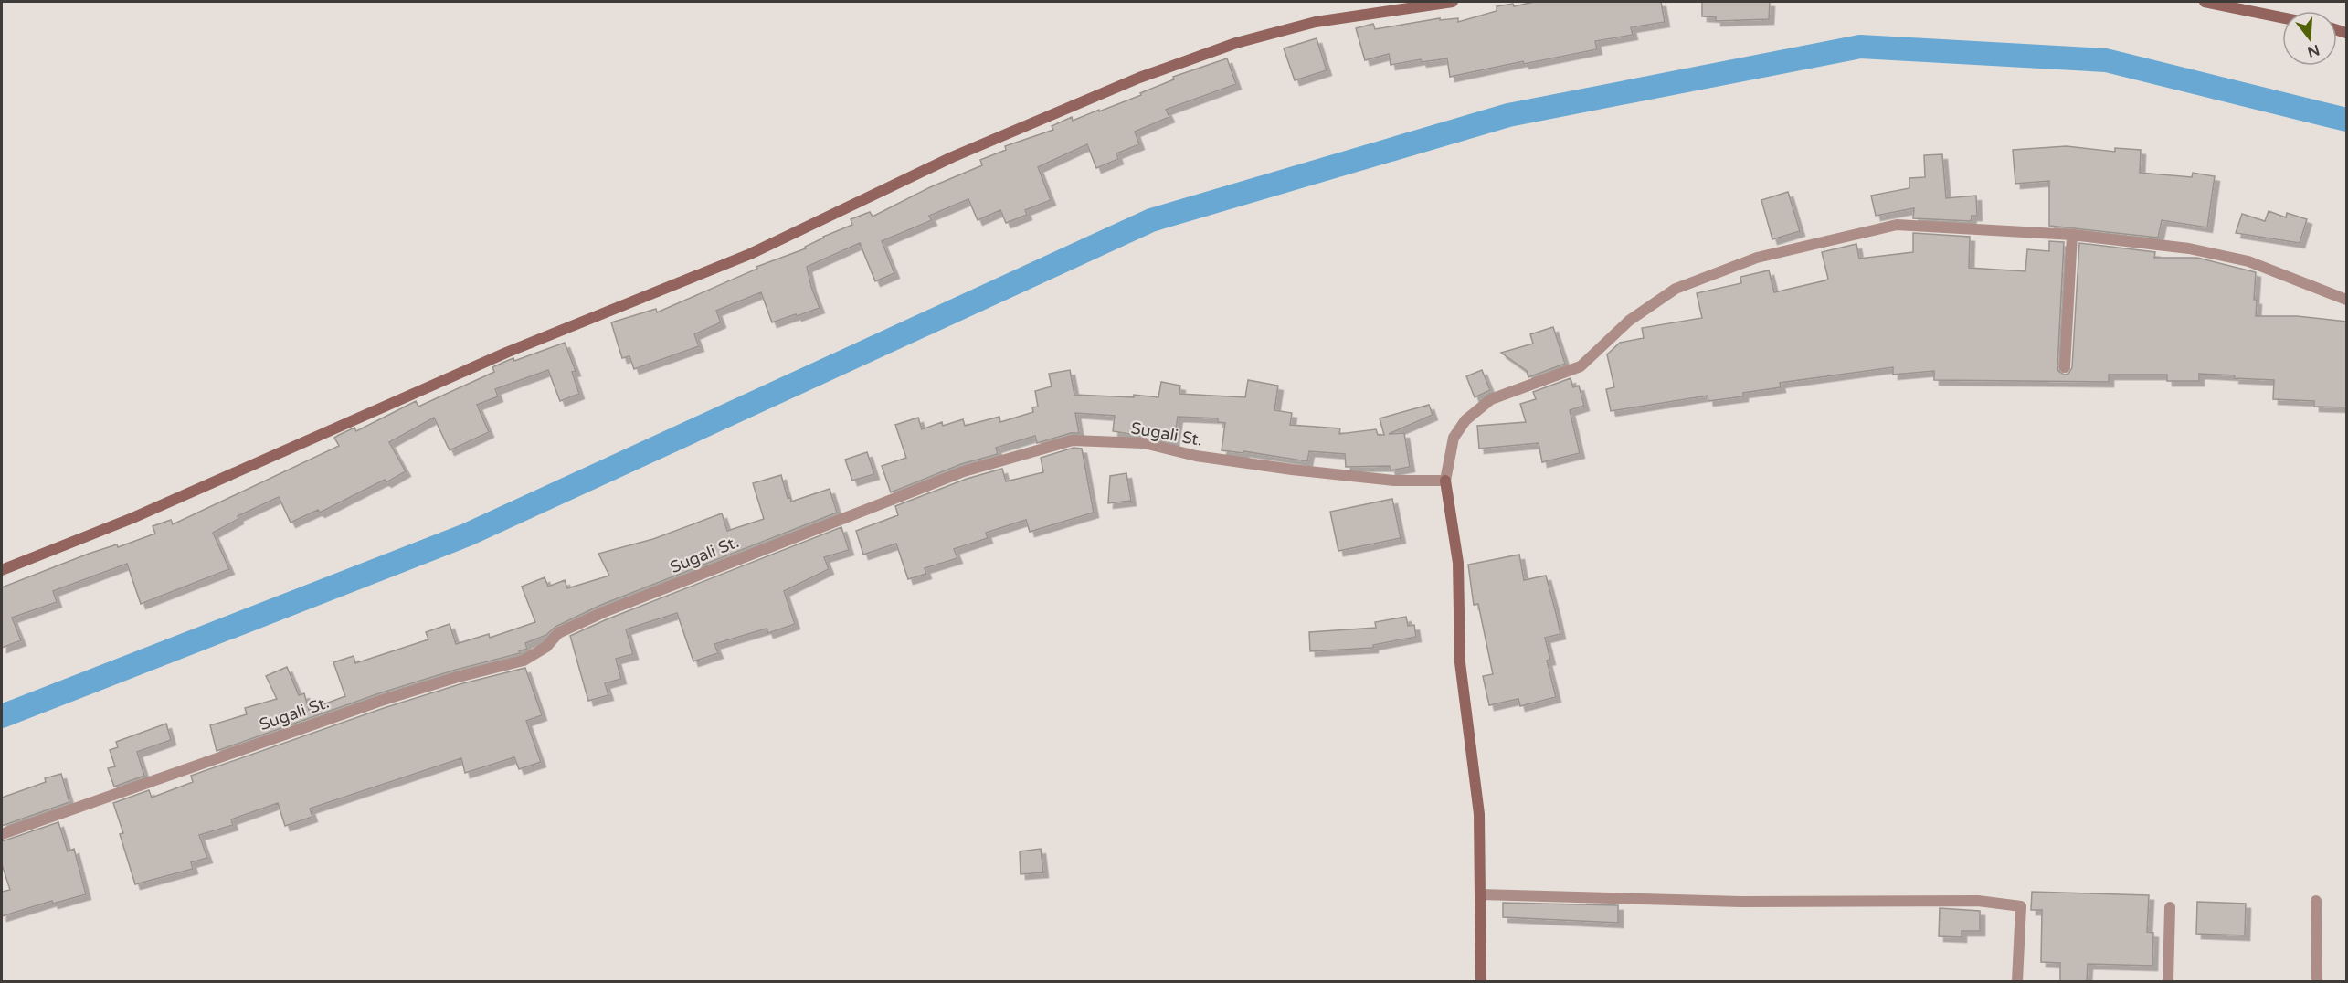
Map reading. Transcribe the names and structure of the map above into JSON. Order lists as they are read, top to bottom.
{
  "streets": {
    "street": ["Sugali St."]
  },
  "north": "bottom"
}
